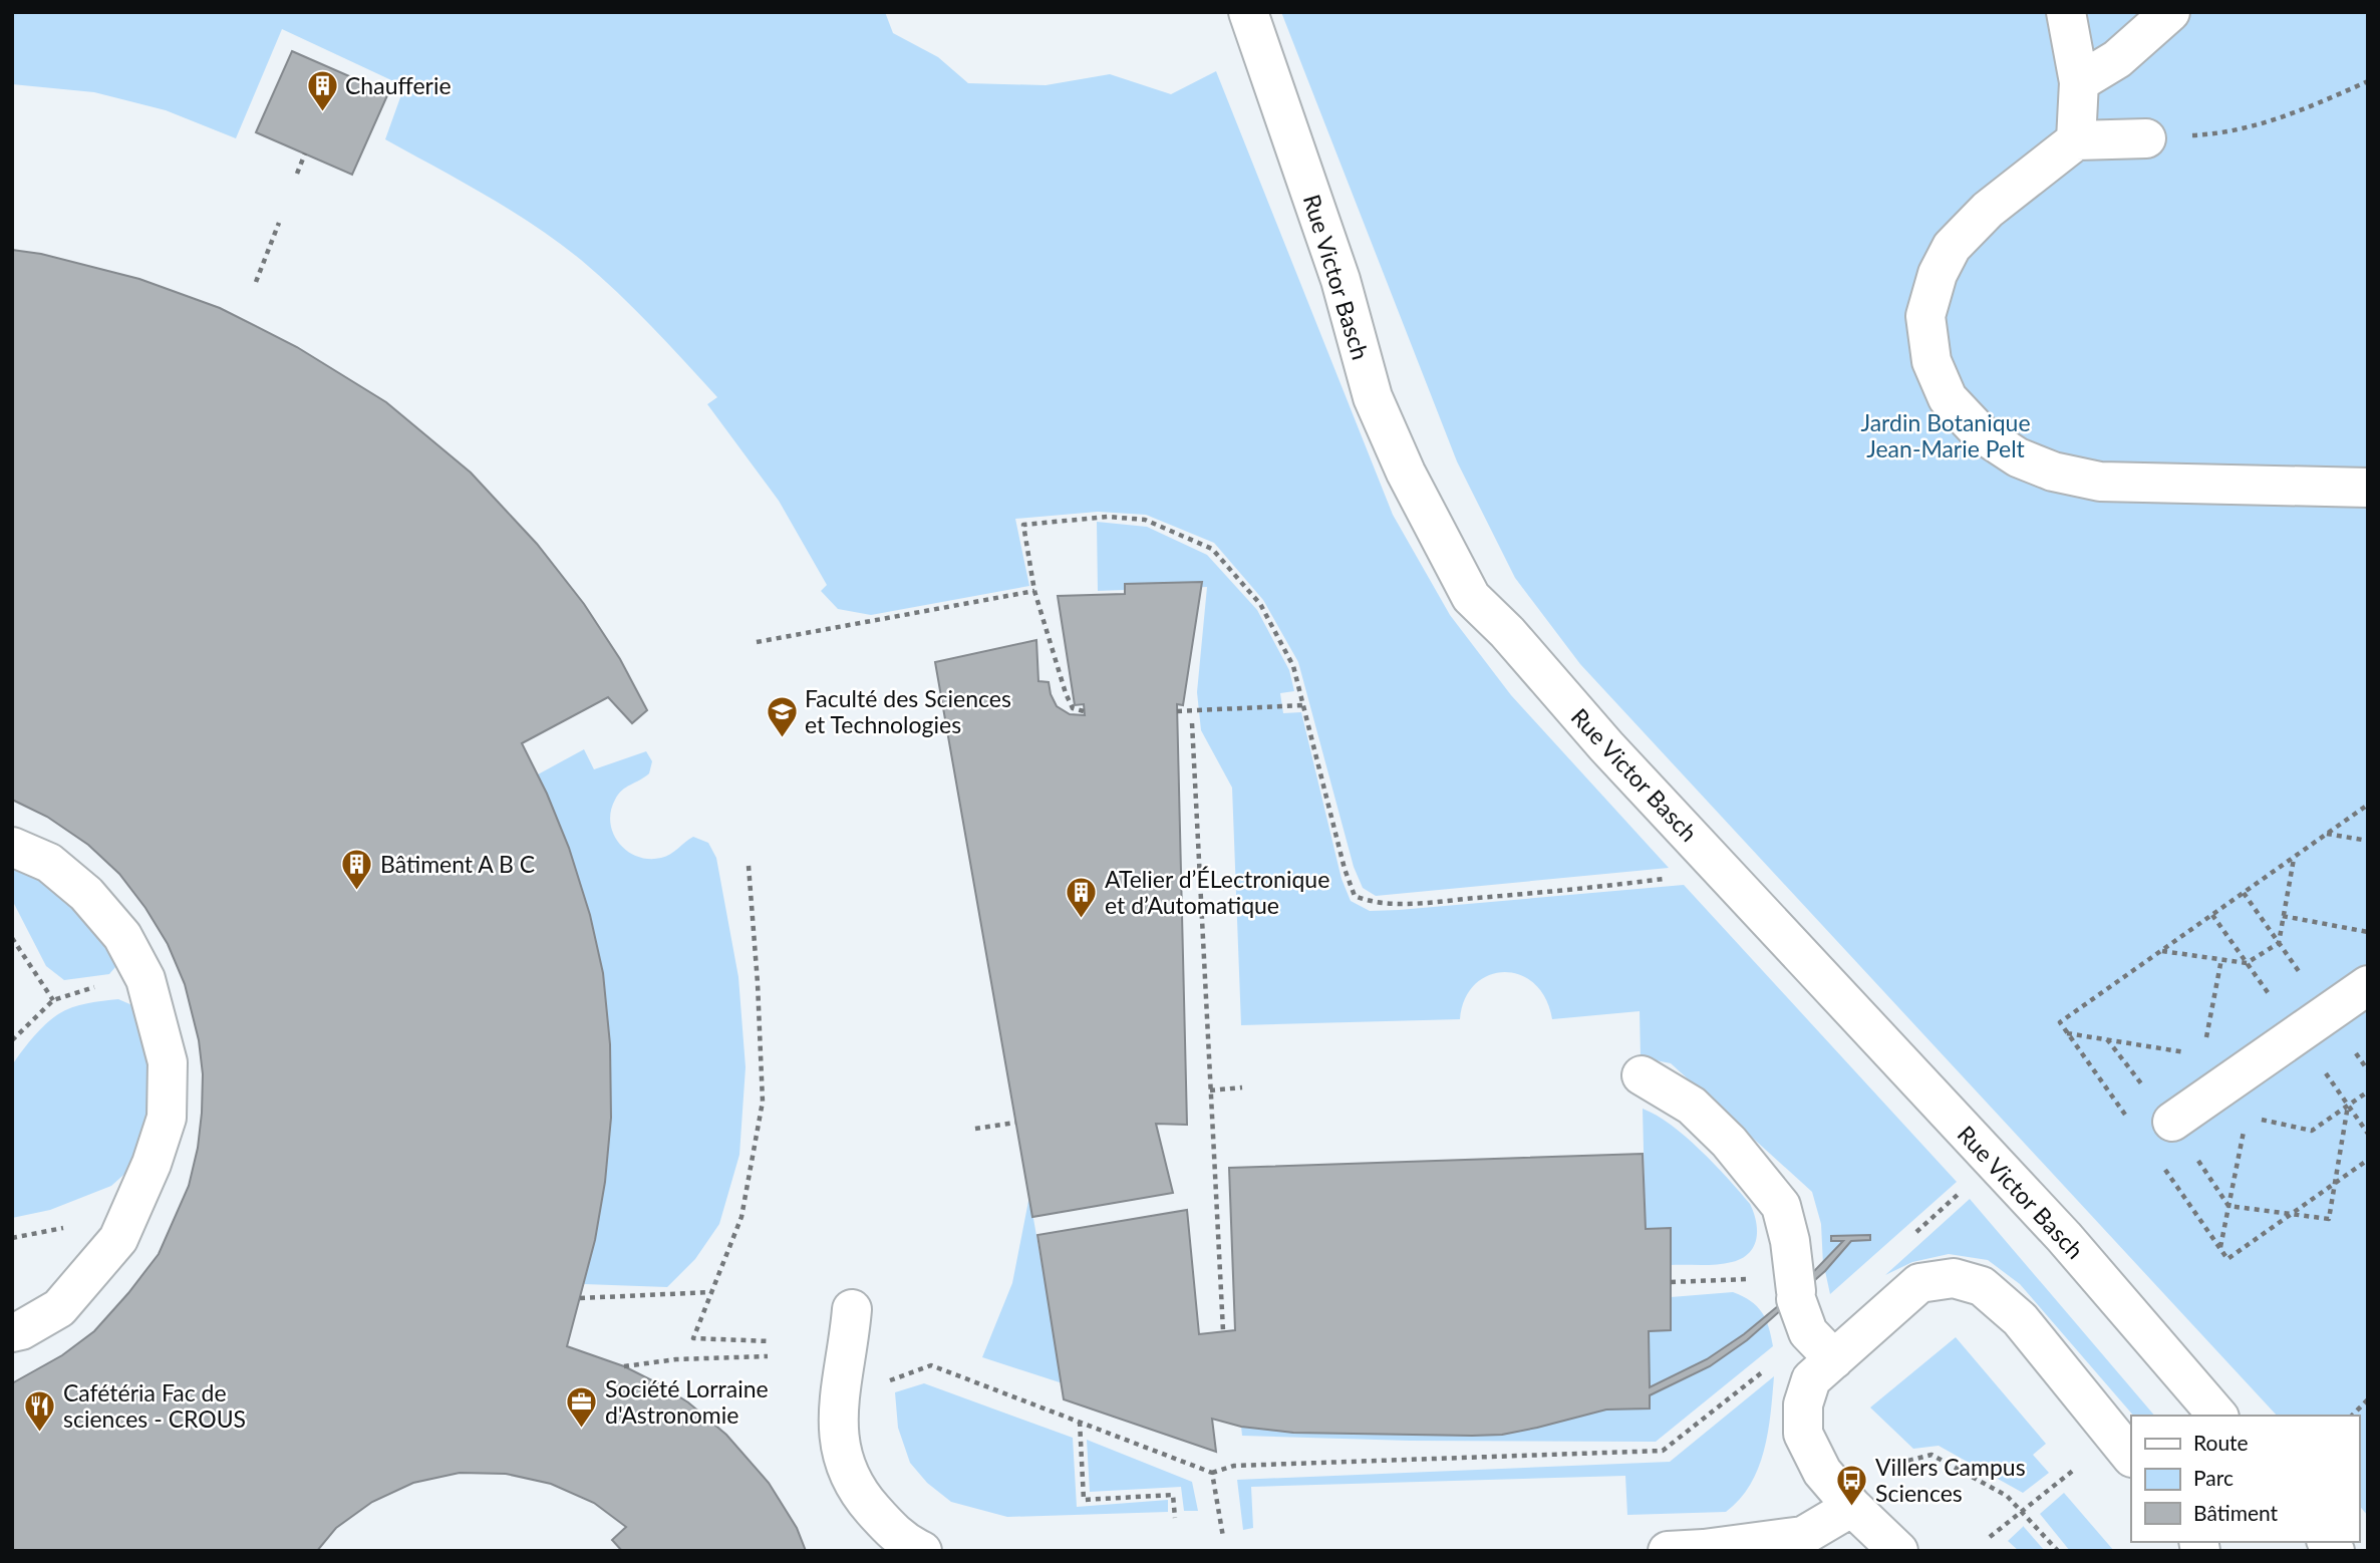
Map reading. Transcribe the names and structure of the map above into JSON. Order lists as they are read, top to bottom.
{
  "streets": {
    "street": ["Rue Victor Basch"]
  },
  "parks": ["Jardin Botanique Jean-Marie Pelt"],
  "places": {
    "building": ["Chaufferie", "Bâtiment A B C", "ATelier d’ÉLectronique et d’Automatique"],
    "school or university": ["Faculté des Sciences et Technologies"],
    "office": ["Société Lorraine d'Astronomie"],
    "restaurant": ["Cafétéria Fac de sciences - CROUS"],
    "bus stop": ["Villers Campus Sciences"]
  },
  "legend": ["Route", "Parc", "Bâtiment"]
}
